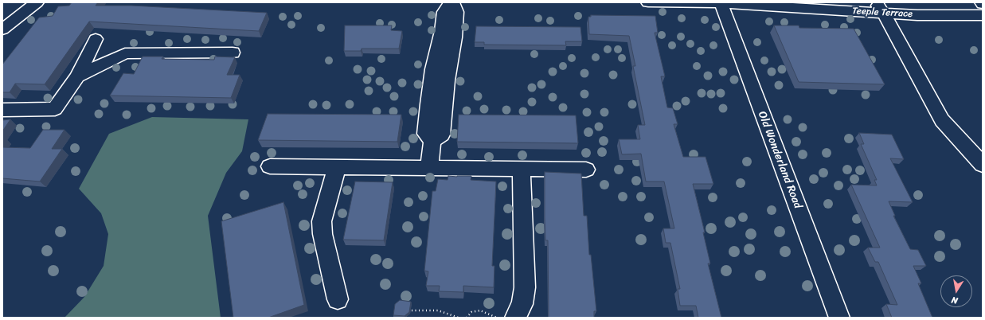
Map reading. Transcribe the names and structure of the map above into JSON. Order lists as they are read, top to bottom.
{
  "streets": {
    "street": ["Teeple Terrace", "Old Wonderland Road"]
  },
  "crossings": [
    ["Teeple Terrace", "Old Wonderland Road"]
  ],
  "north": "bottom"
}
